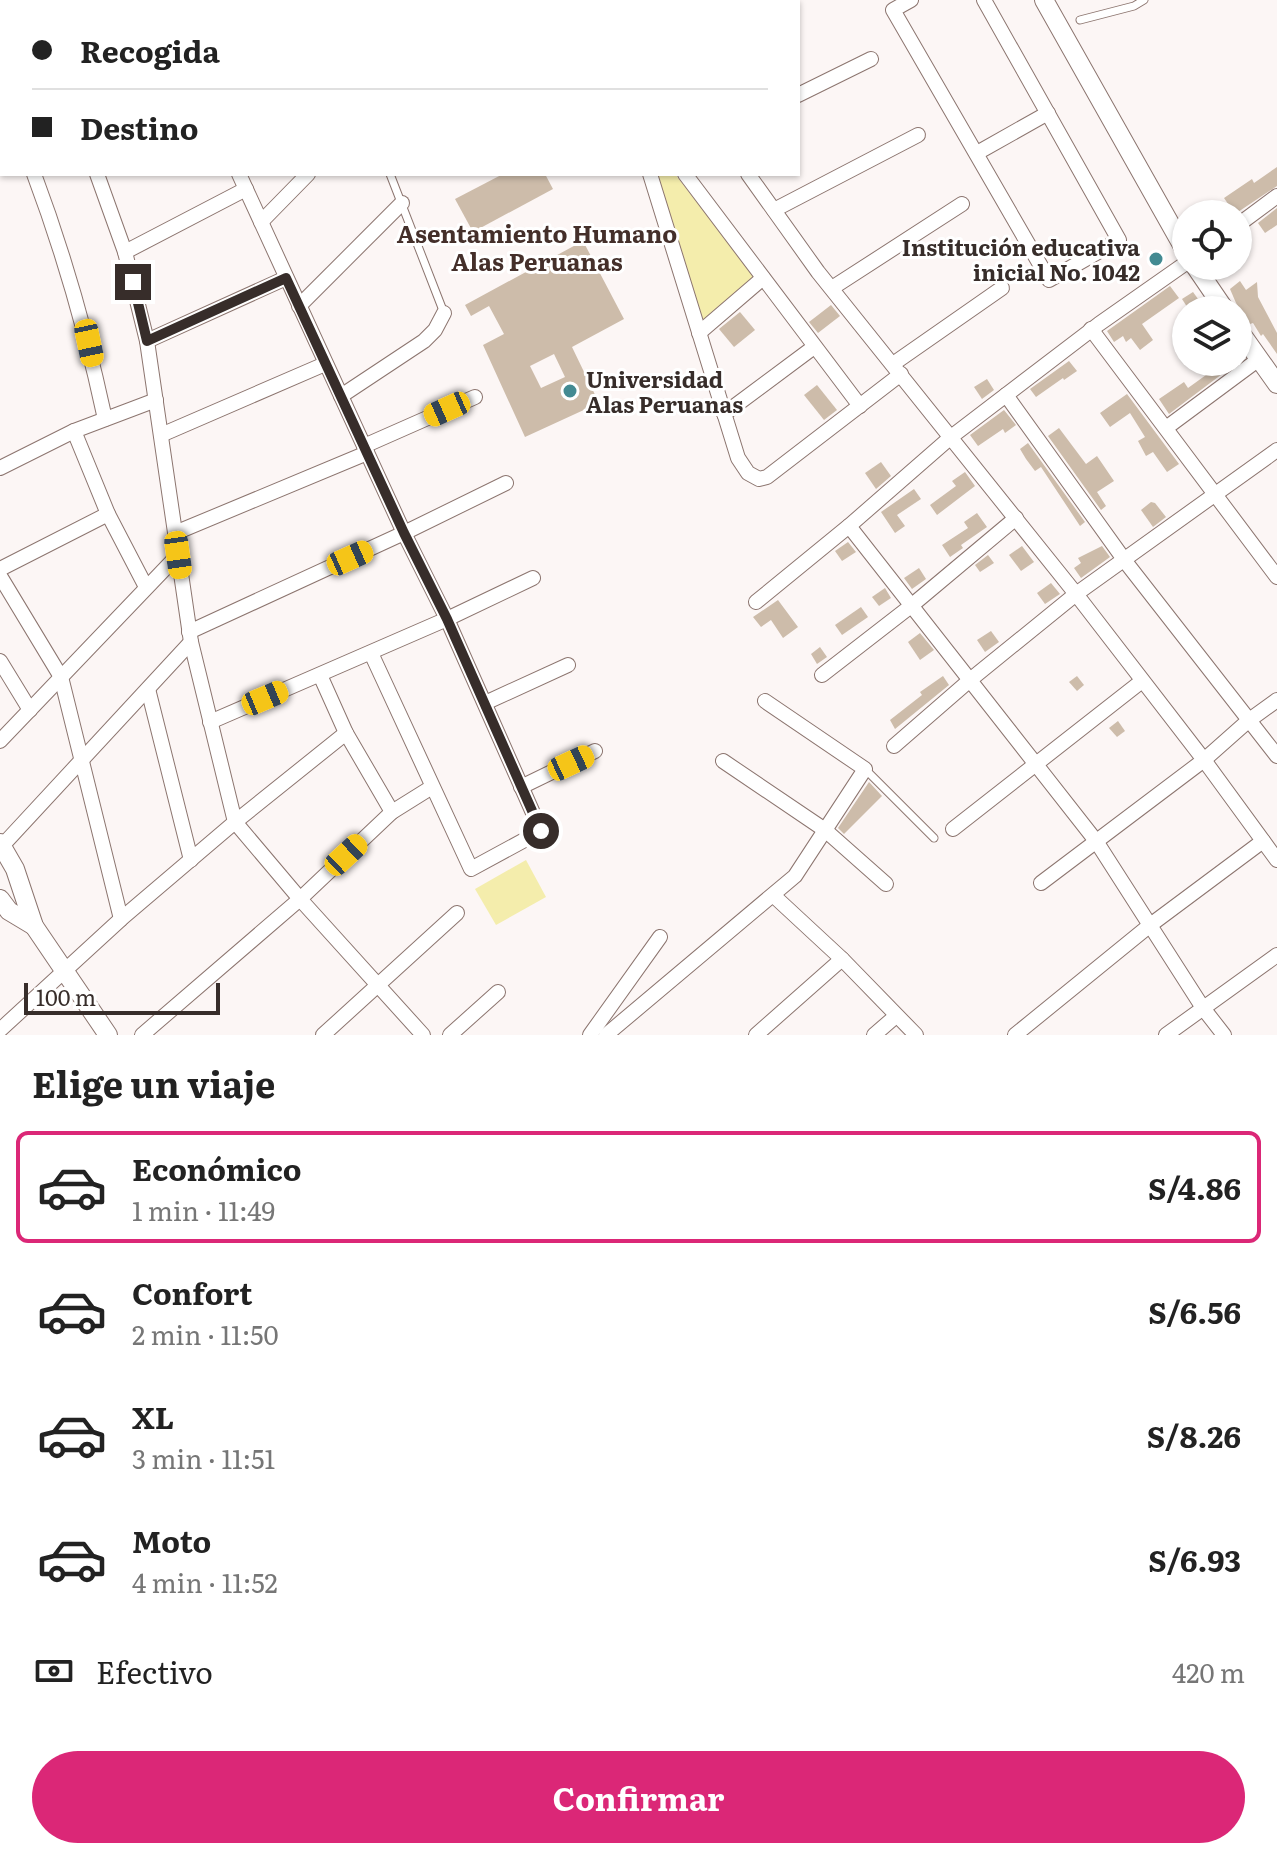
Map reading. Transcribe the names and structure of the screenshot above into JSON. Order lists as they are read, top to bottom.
{
  "districts": ["Asentamiento Humano Alas Peruanas"],
  "places": ["Institución educativa inicial No. 1042", "Universidad Alas Peruanas"],
  "scale_bar": "100 m",
  "page": {
    "banner": ["Recogida", "Destino"],
    "scale": "100 m",
    "heading": "Elige un viaje",
    "list": [
      {
        "name": "Económico",
        "note": "1 min · 11:49",
        "value": "S/4.86"
      },
      {
        "name": "Confort",
        "note": "2 min · 11:50",
        "value": "S/6.56"
      },
      {
        "name": "XL",
        "note": "3 min · 11:51",
        "value": "S/8.26"
      },
      {
        "name": "Moto",
        "note": "4 min · 11:52",
        "value": "S/6.93"
      }
    ],
    "pay": ["Efectivo", "420 m"],
    "buttons": "Confirmar"
  }
}
